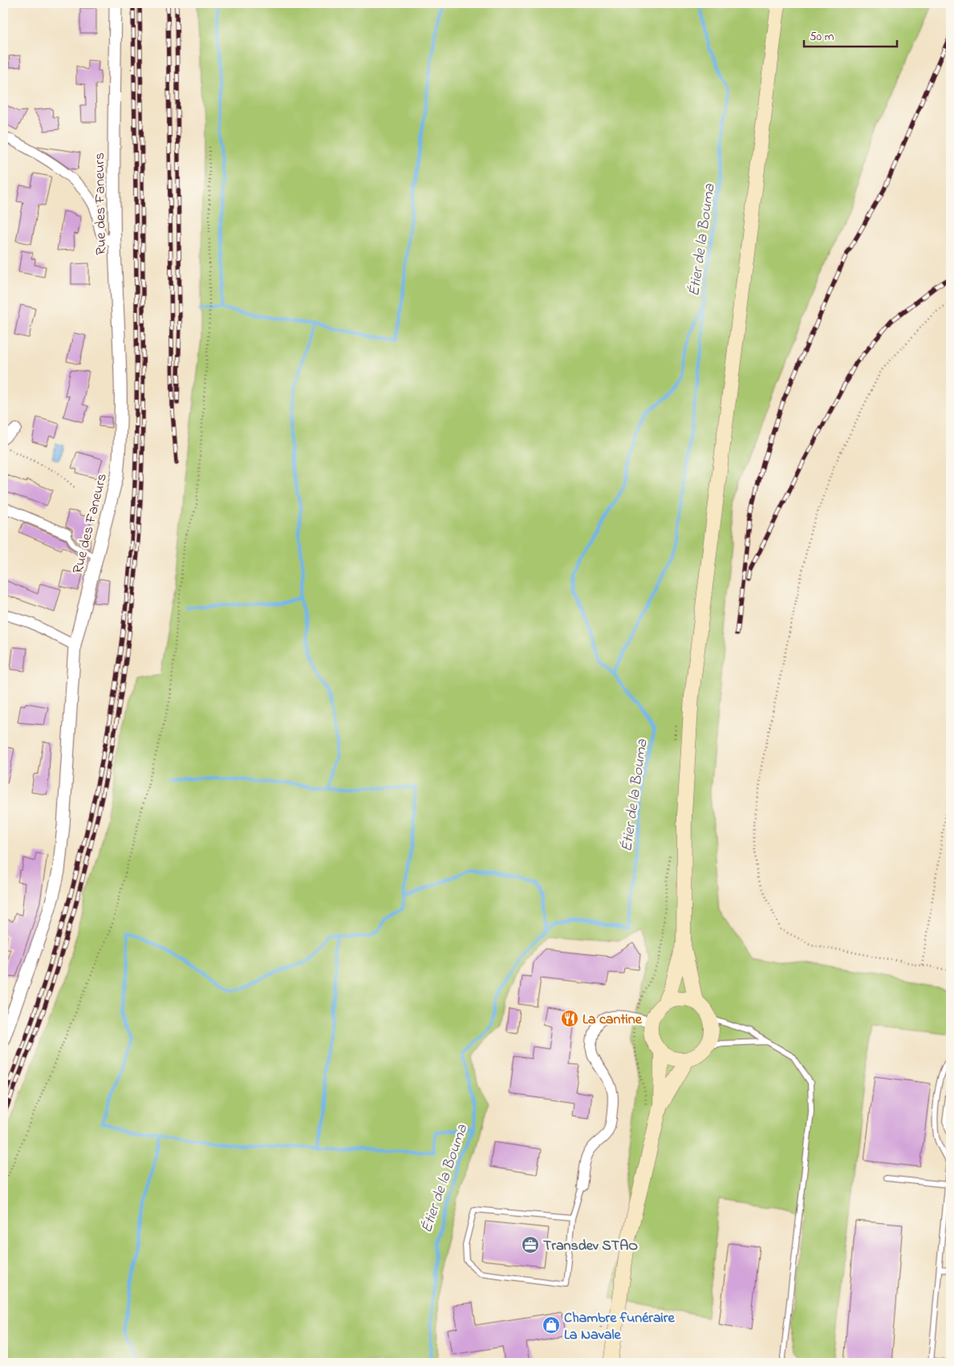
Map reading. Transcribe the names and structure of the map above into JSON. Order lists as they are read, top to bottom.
{
  "streets": {
    "street": ["Rue des Faneurs"]
  },
  "water": ["Étier de la Bouma"],
  "places": {
    "restaurant": ["La cantine"],
    "office": ["Transdev STAO"],
    "shop": ["Chambre funéraire La Navale"]
  },
  "scale_bar": "50 m"
}
